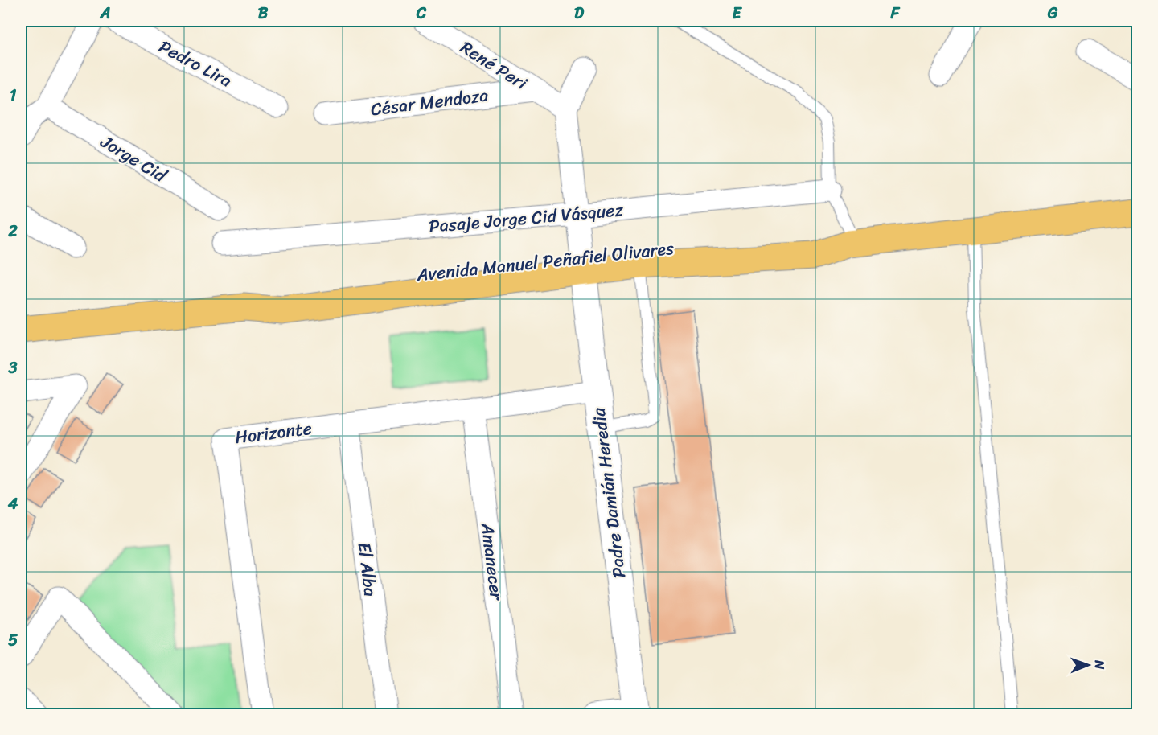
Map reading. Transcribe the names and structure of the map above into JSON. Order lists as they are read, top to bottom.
{
  "streets": {
    "main road": ["Avenida Manuel Peñafiel Olivares"],
    "street": [
      "Pedro Lira",
      "René Peri",
      "César Mendoza",
      "Jorge Cid",
      "Pasaje Jorge Cid Vásquez",
      "Horizonte",
      "Padre Damián Heredia",
      "Amanecer",
      "El Alba"
    ]
  },
  "crossings": [
    ["René Peri", "César Mendoza"],
    ["Avenida Manuel Peñafiel Olivares", "Padre Damián Heredia"],
    ["Horizonte", "Padre Damián Heredia"],
    ["Horizonte", "Amanecer"],
    ["Horizonte", "El Alba"]
  ],
  "north": "right",
  "grid": {
    "columns": [
      "A",
      "B",
      "C",
      "D",
      "E",
      "F",
      "G"
    ],
    "rows": [
      "1",
      "2",
      "3",
      "4",
      "5"
    ]
  }
}
